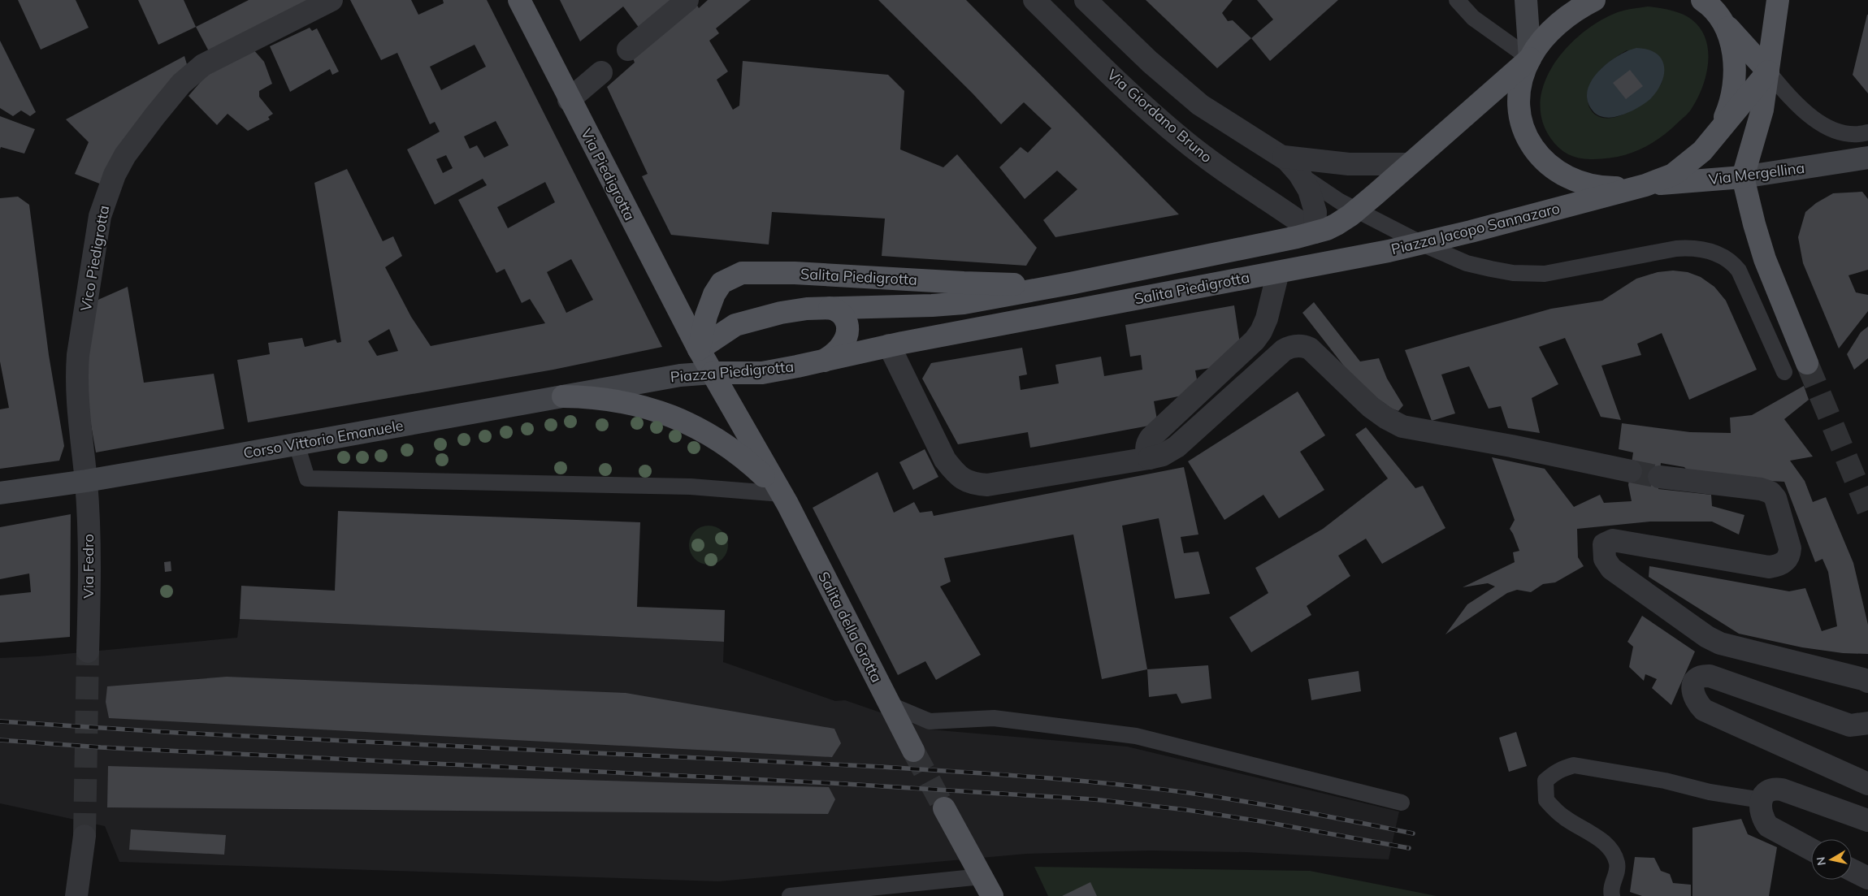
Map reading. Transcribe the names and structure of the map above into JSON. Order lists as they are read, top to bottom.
{
  "streets": {
    "main road": [
      "Via Mergellina",
      "Via Piedigrotta",
      "Piazza Jacopo Sannazaro",
      "Salita Piedigrotta",
      "Piazza Piedigrotta",
      "Salita della Grotta"
    ],
    "street": [
      "Via Giordano Bruno",
      "Vico Piedigrotta",
      "Corso Vittorio Emanuele",
      "Via Fedro"
    ]
  },
  "crossings": [
    ["Via Giordano Bruno", "Piazza Jacopo Sannazaro"],
    ["Via Giordano Bruno", "Salita Piedigrotta"],
    ["Via Mergellina", "Piazza Jacopo Sannazaro"],
    ["Via Piedigrotta", "Salita Piedigrotta"],
    ["Via Piedigrotta", "Piazza Piedigrotta"],
    ["Via Piedigrotta", "Salita della Grotta"],
    ["Piazza Jacopo Sannazaro", "Salita Piedigrotta"],
    ["Vico Piedigrotta", "Corso Vittorio Emanuele"],
    ["Vico Piedigrotta", "Via Fedro"],
    ["Salita Piedigrotta", "Piazza Piedigrotta"],
    ["Salita Piedigrotta", "Corso Vittorio Emanuele"],
    ["Piazza Piedigrotta", "Corso Vittorio Emanuele"],
    ["Piazza Piedigrotta", "Salita della Grotta"],
    ["Corso Vittorio Emanuele", "Via Fedro"]
  ],
  "north": "left"
}
